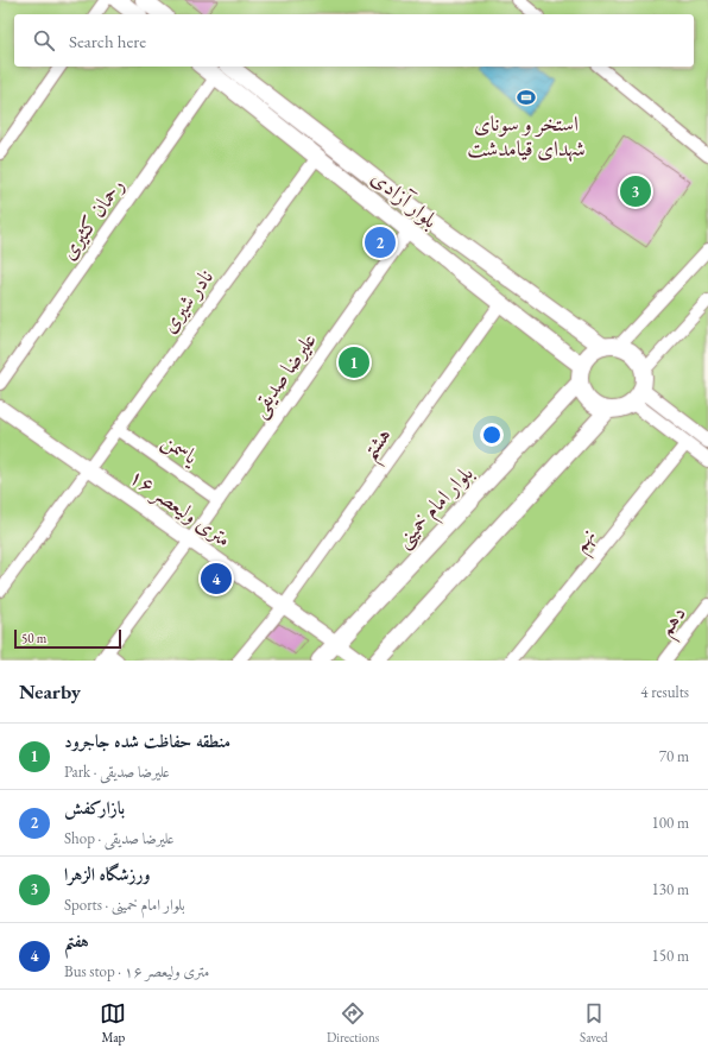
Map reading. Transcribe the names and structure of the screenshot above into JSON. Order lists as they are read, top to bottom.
{
  "streets": {
    "main road": ["بلوار آزادی", "بلوار امام خمینی"],
    "street": [
      "رحمان کثیری",
      "نادر شیری",
      "علیرضا صدیقی",
      "هشتم",
      "یاسمن",
      "۱۶ متری ولیعصر",
      "نهم",
      "دهم"
    ]
  },
  "crossings": [
    ["بلوار آزادی", "رحمان کثیری"],
    ["بلوار آزادی", "نادر شیری"],
    ["بلوار آزادی", "علیرضا صدیقی"],
    ["بلوار آزادی", "هشتم"],
    ["بلوار آزادی", "بلوار امام خمینی"],
    ["نادر شیری", "یاسمن"],
    ["نادر شیری", "۱۶ متری ولیعصر"],
    ["علیرضا صدیقی", "یاسمن"],
    ["علیرضا صدیقی", "۱۶ متری ولیعصر"],
    ["هشتم", "۱۶ متری ولیعصر"],
    ["بلوار امام خمینی", "۱۶ متری ولیعصر"]
  ],
  "places": {
    "sports": ["استخر و سونای شهدای قیامدشت"]
  },
  "scale_bar": "50 m",
  "page": {
    "search": "Search here",
    "pins": [
      "3",
      "2",
      "1",
      "4"
    ],
    "scale": "50 m",
    "heading": ["Nearby", "4 results"],
    "list": [
      {
        "mark": "1",
        "name": "منطقه حفاظت شده جاجرود",
        "note": "Park · علیرضا صدیقی",
        "value": "70 m"
      },
      {
        "mark": "2",
        "name": "بازارکفش",
        "note": "Shop · علیرضا صدیقی",
        "value": "100 m"
      },
      {
        "mark": "3",
        "name": "ورزشگاه الزهرا",
        "note": "Sports · بلوار امام خمینی",
        "value": "130 m"
      },
      {
        "mark": "4",
        "name": "هفتم",
        "note": "Bus stop · ۱۶ متری ولیعصر",
        "value": "150 m"
      }
    ],
    "nav": ["Map", "Directions", "Saved"]
  }
}
